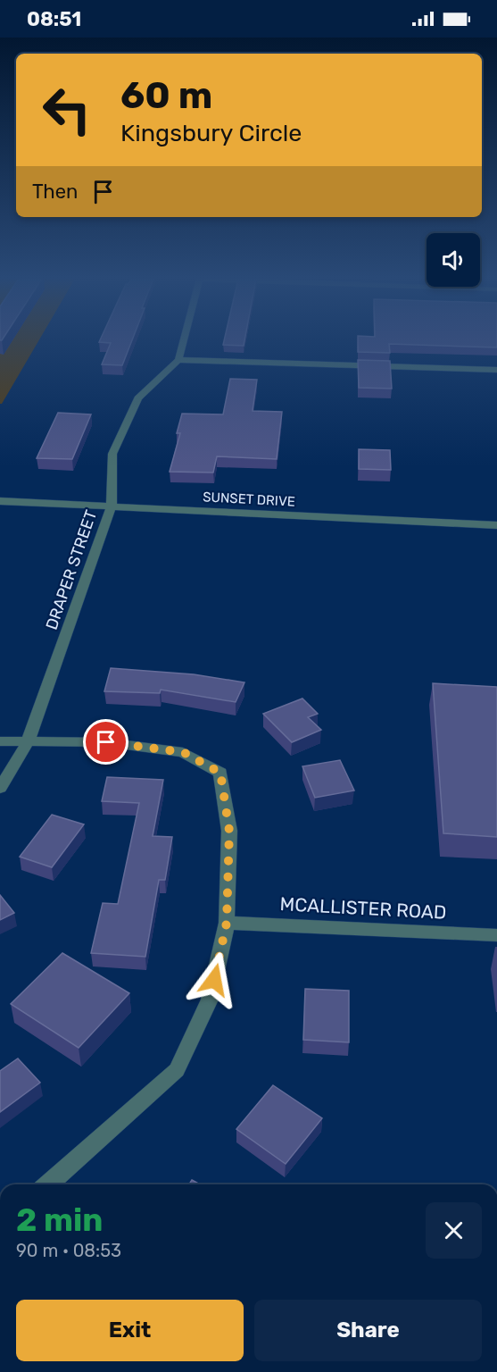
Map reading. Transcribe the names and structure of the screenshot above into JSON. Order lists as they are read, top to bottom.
{
  "streets": {
    "street": ["SUNSET DRIVE", "DRAPER STREET", "MCALLISTER ROAD"]
  },
  "crossings": [
    ["SUNSET DRIVE", "DRAPER STREET"]
  ],
  "page": {
    "status": "08:51",
    "turn": ["60 m", "Kingsbury Circle"],
    "then": "Then",
    "heading": ["2 min", "90 m · 08:53"],
    "buttons": ["Exit", "Share"]
  }
}
